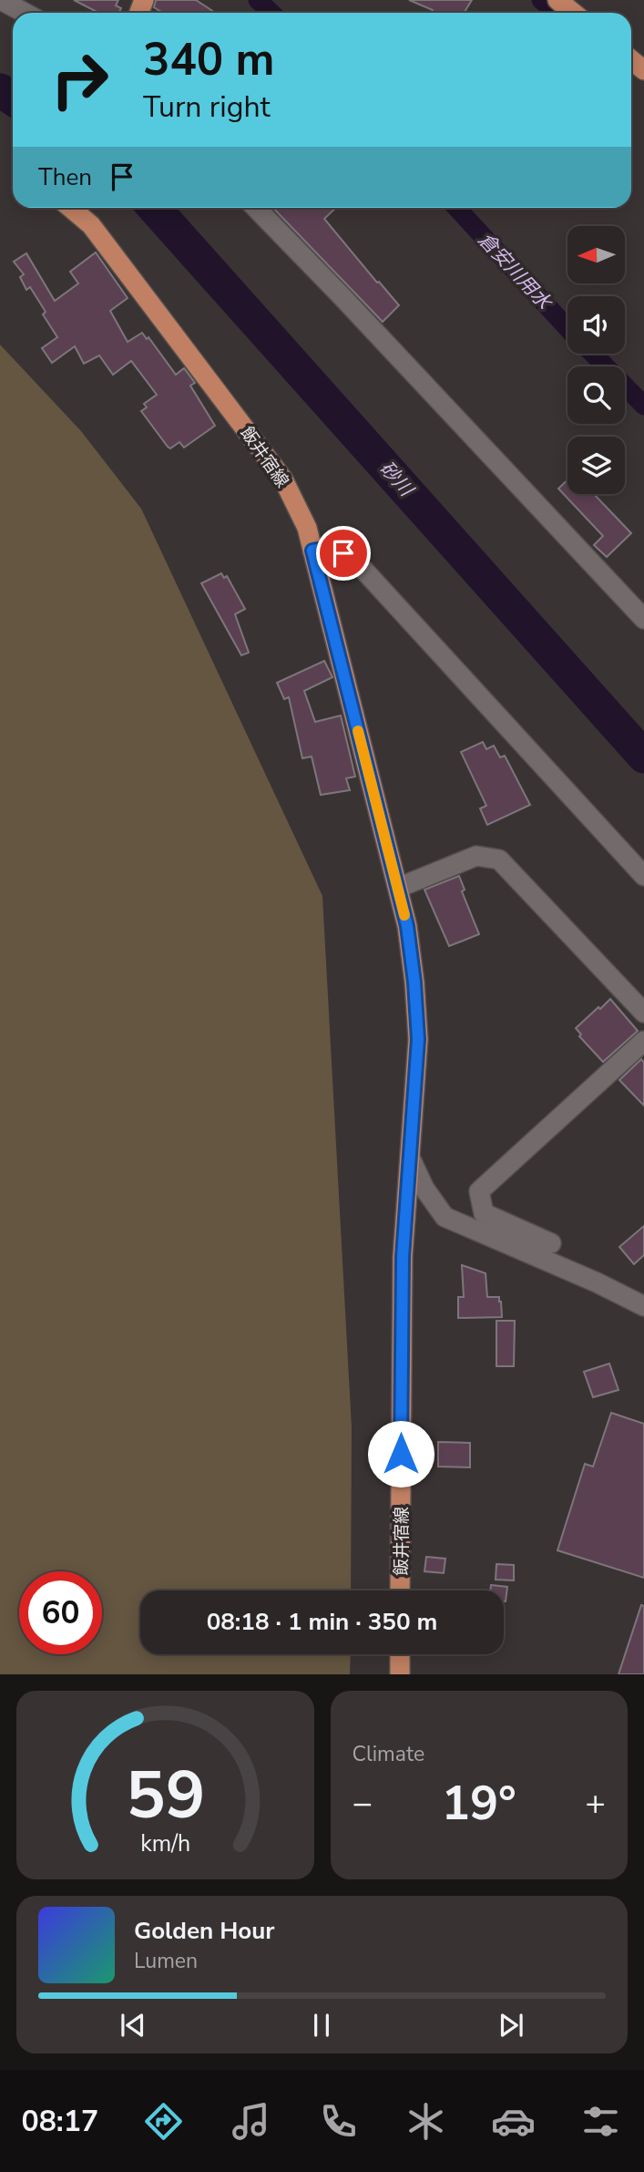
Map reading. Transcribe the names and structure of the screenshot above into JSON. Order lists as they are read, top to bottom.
{
  "streets": {
    "main road": ["飯井宿線"]
  },
  "water": ["倉安川用水", "砂川"],
  "north": "left",
  "page": {
    "turn": ["340 m", "Turn right"],
    "then": "Then",
    "limit": "60",
    "trip": "08:18 · 1 min · 350 m",
    "tile": "Climate",
    "heat": ["−", "19°", "+"],
    "song": ["Golden Hour", "Lumen"],
    "tabs": "08:17",
    "gauge": ["59", "km/h"]
  }
}
